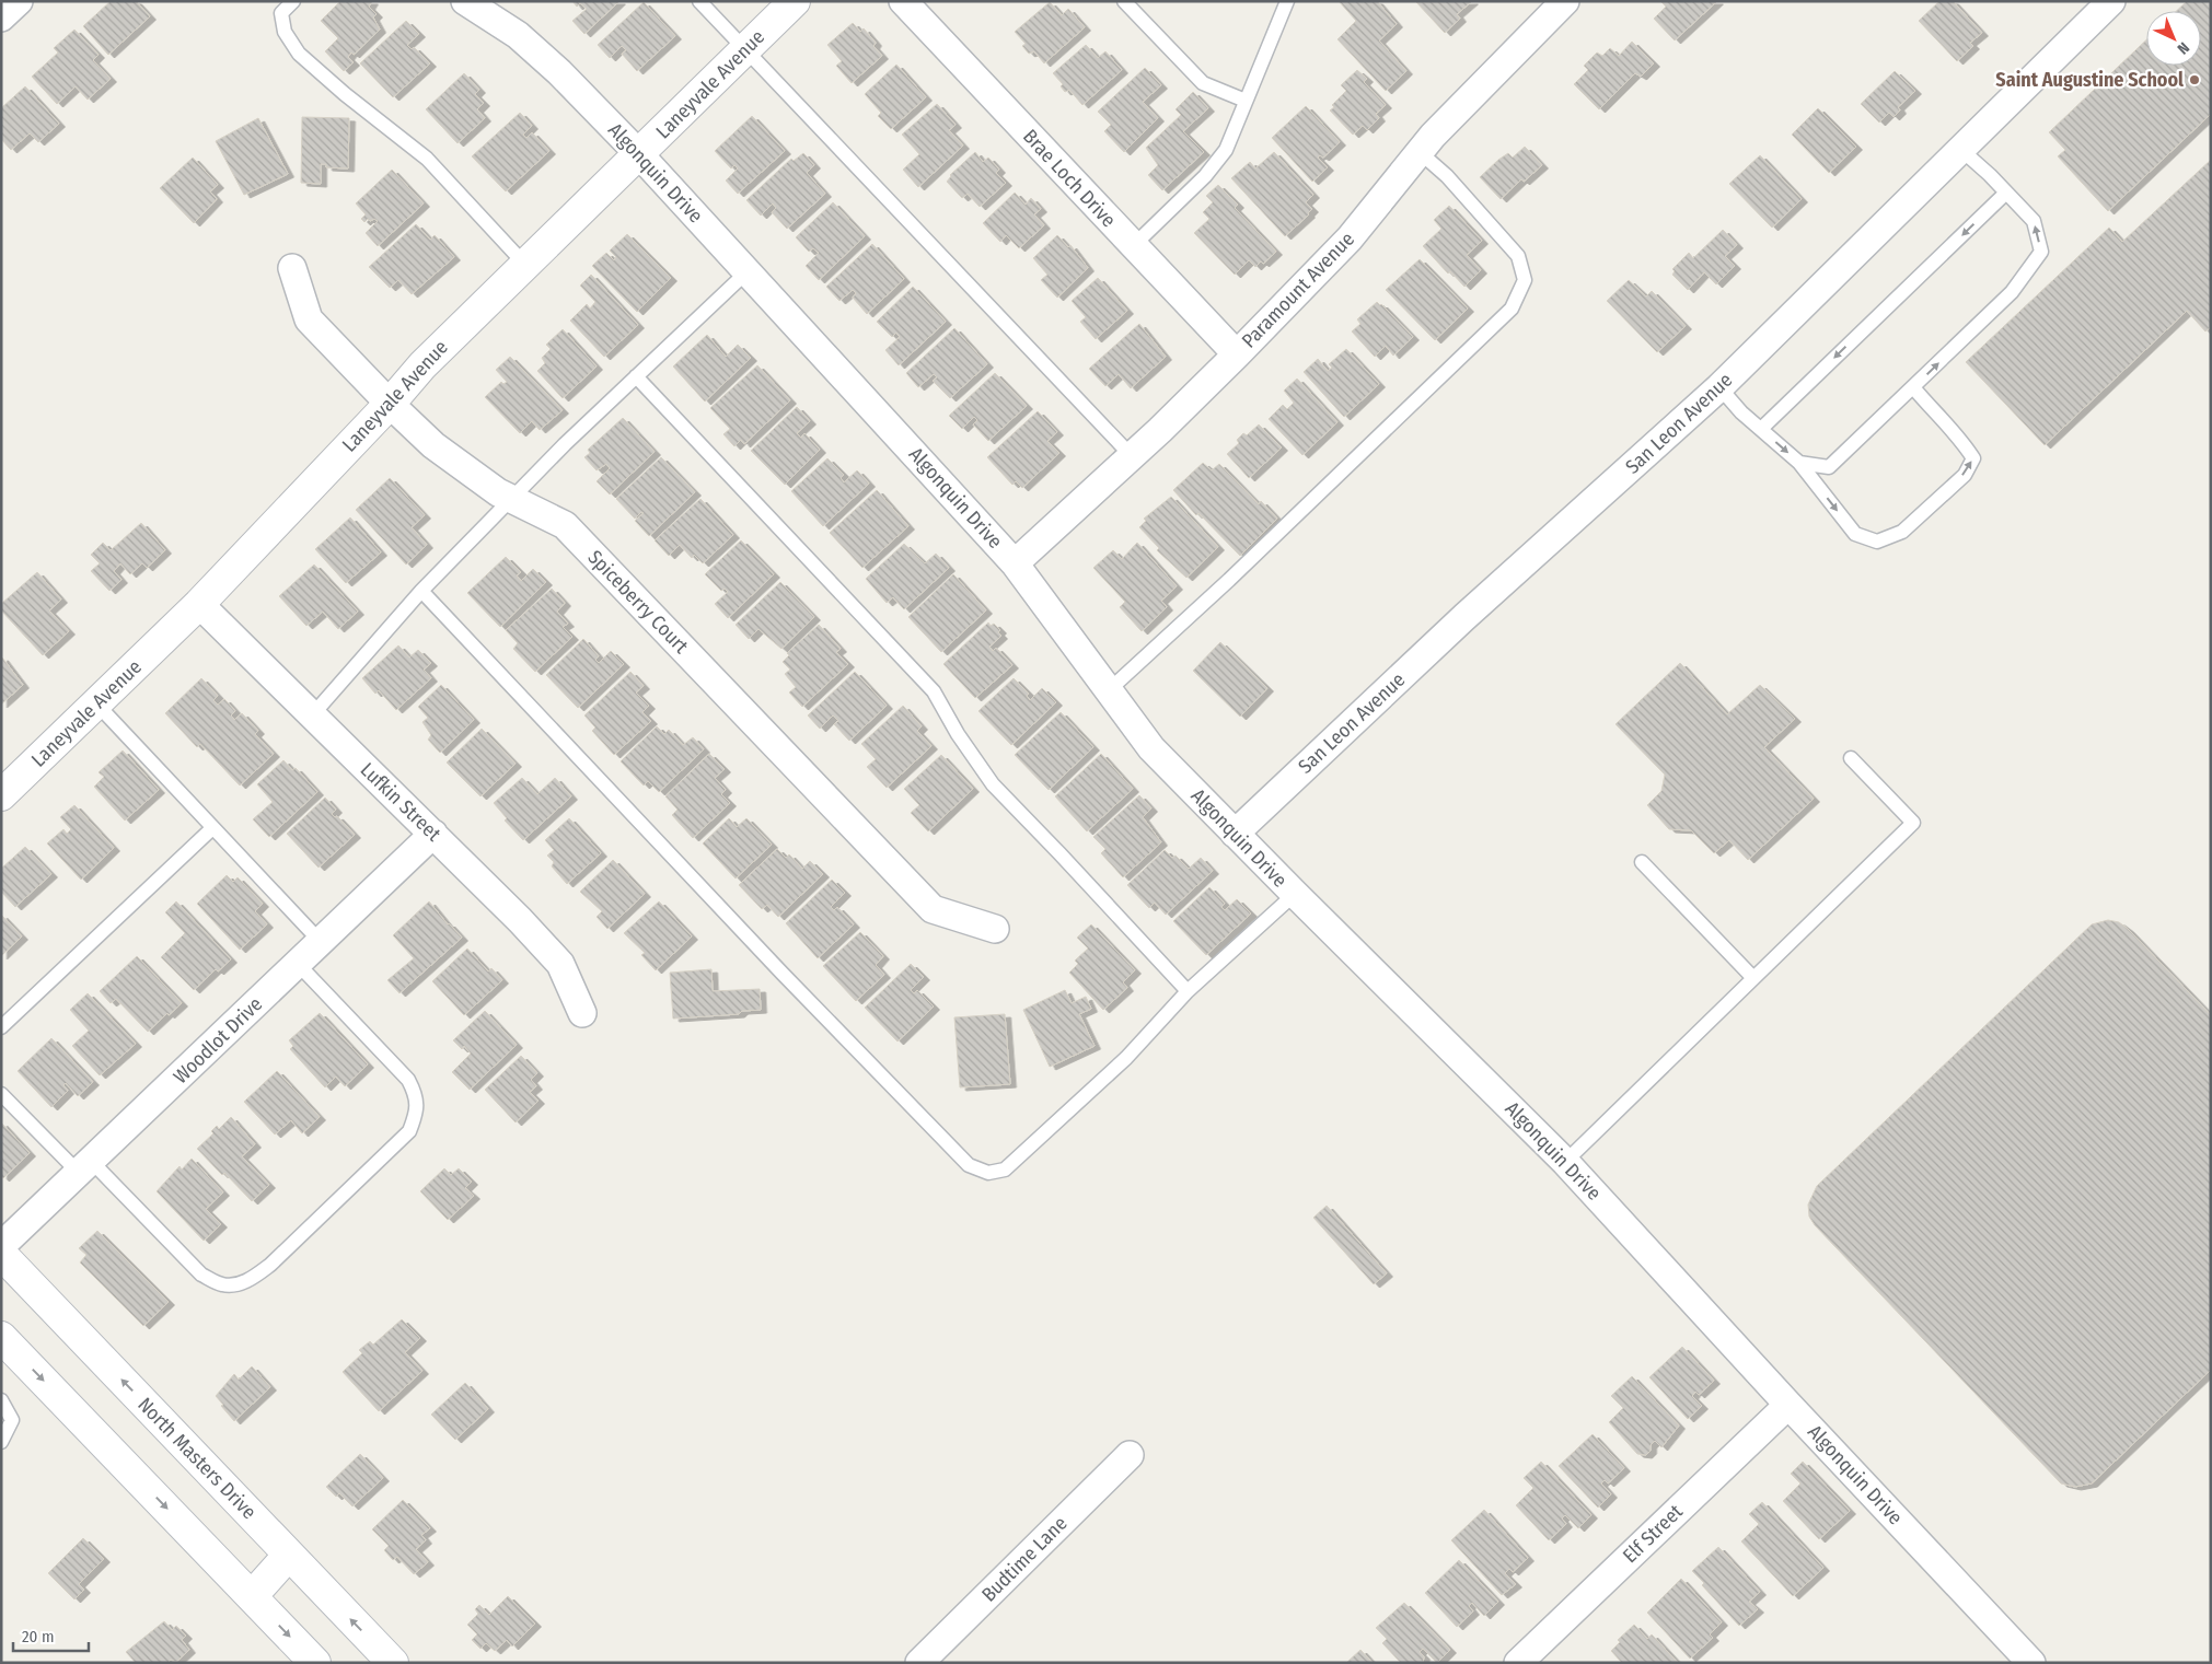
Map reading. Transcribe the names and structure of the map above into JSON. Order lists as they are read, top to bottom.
{
  "streets": {
    "street": [
      "Laneyvale Avenue",
      "Algonquin Drive",
      "Brae Loch Drive",
      "Paramount Avenue",
      "San Leon Avenue",
      "Spiceberry Court",
      "Lufkin Street",
      "Woodlot Drive",
      "North Masters Drive",
      "Elf Street",
      "Budtime Lane"
    ]
  },
  "crossings": [
    ["Laneyvale Avenue", "Algonquin Drive"],
    ["Laneyvale Avenue", "Spiceberry Court"],
    ["Laneyvale Avenue", "Lufkin Street"],
    ["Algonquin Drive", "Paramount Avenue"],
    ["Algonquin Drive", "San Leon Avenue"],
    ["Algonquin Drive", "Elf Street"],
    ["Brae Loch Drive", "Paramount Avenue"],
    ["Lufkin Street", "Woodlot Drive"]
  ],
  "places": ["Saint Augustine School"],
  "scale_bar": "20 m",
  "north": "bottom right"
}
